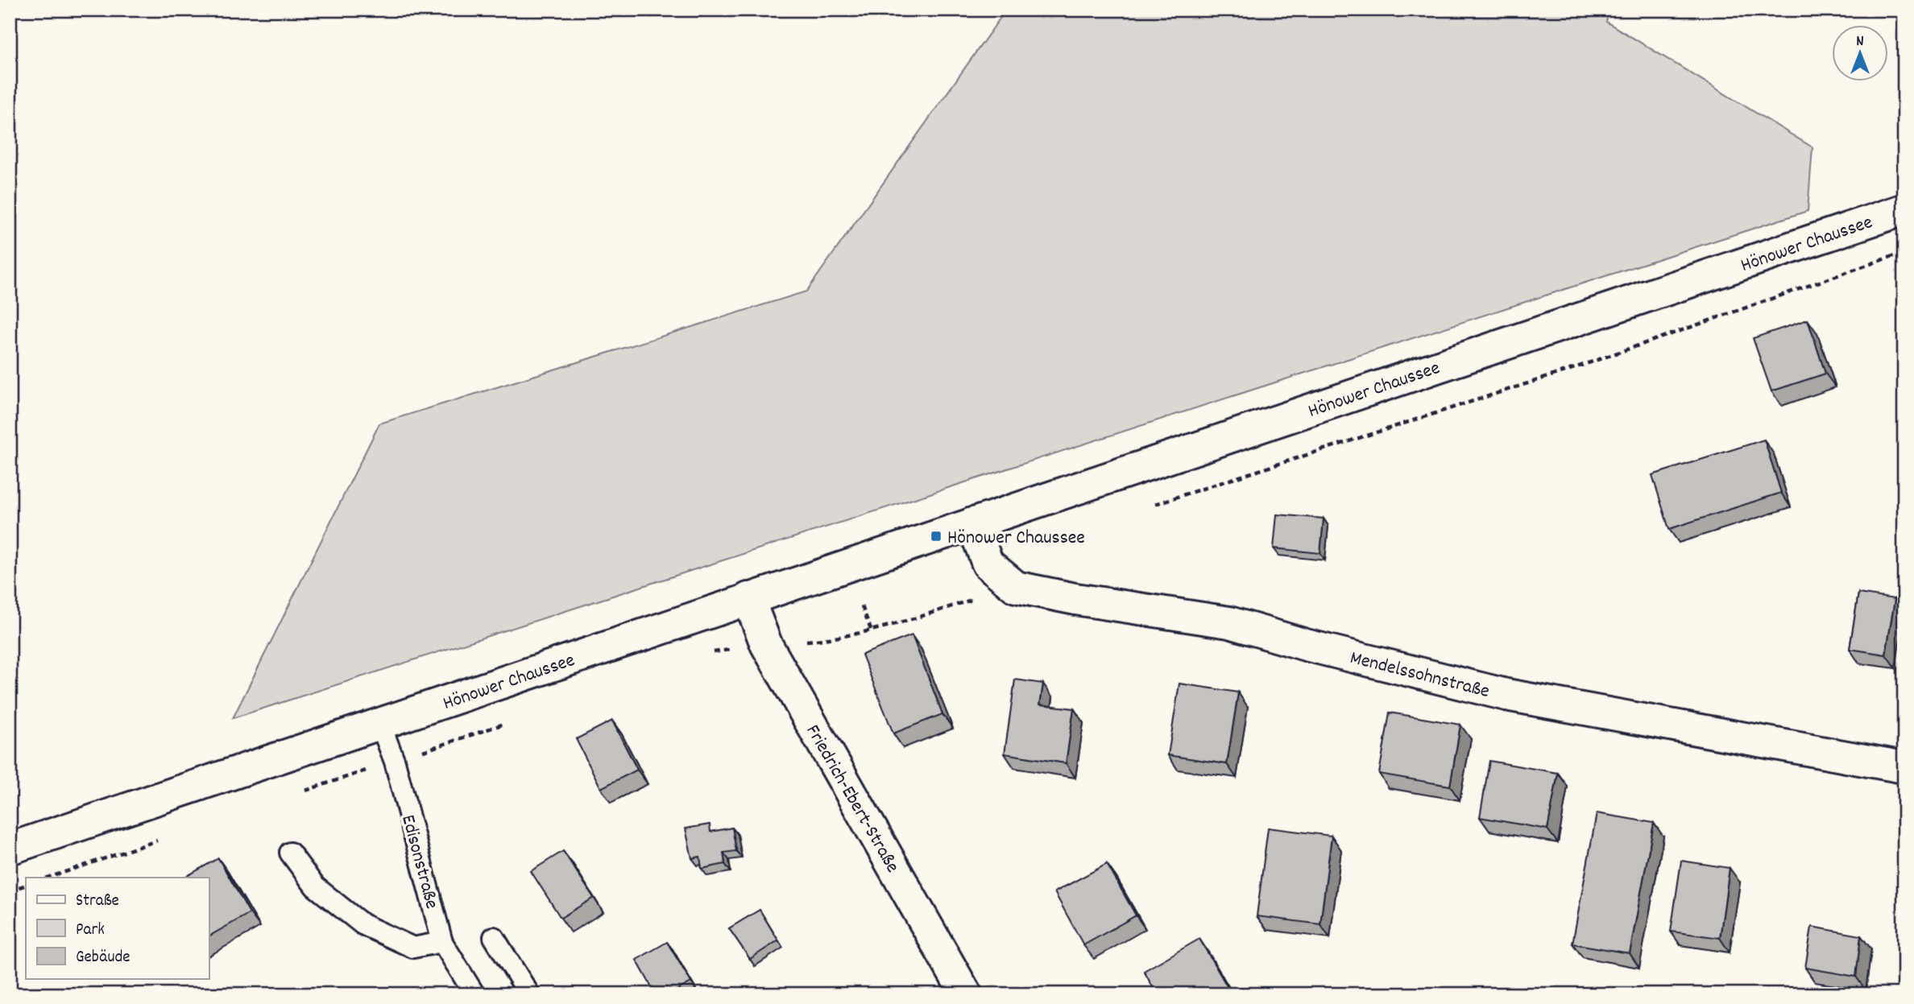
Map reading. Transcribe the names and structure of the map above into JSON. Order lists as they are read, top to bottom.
{
  "streets": {
    "street": ["Hönower Chaussee", "Mendelssohnstraße", "Friedrich-Ebert-Straße"],
    "lane": ["Edisonstraße"]
  },
  "crossings": [
    ["Hönower Chaussee", "Mendelssohnstraße"],
    ["Hönower Chaussee", "Friedrich-Ebert-Straße"],
    ["Hönower Chaussee", "Edisonstraße"]
  ],
  "places": {
    "transit": ["Hönower Chaussee"]
  },
  "legend": ["Straße", "Park", "Gebäude"],
  "north": "top"
}
